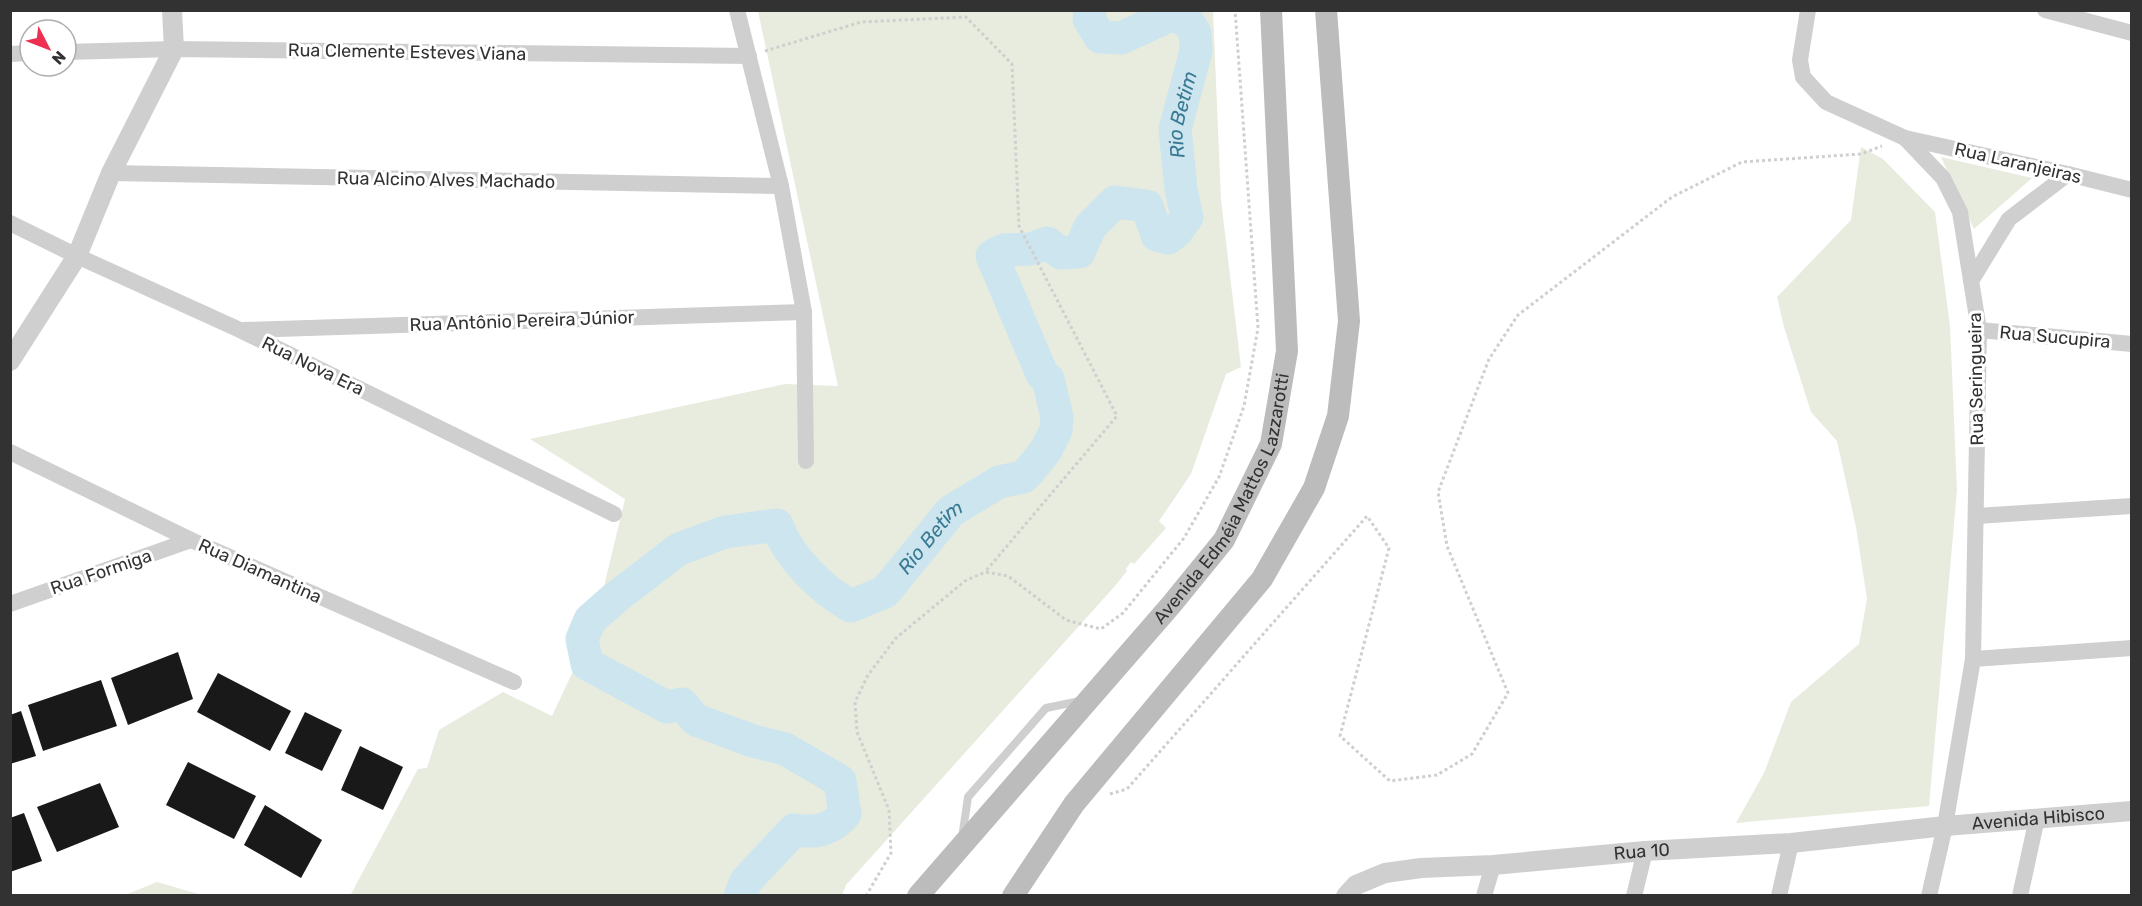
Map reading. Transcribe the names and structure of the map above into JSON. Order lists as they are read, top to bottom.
{
  "streets": {
    "main road": ["Avenida Edméia Mattos Lazzarotti"],
    "street": [
      "Rua Clemente Esteves Viana",
      "Rua Laranjeiras",
      "Rua Alcino Alves Machado",
      "Rua Antônio Pereira Júnior",
      "Rua Sucupira",
      "Rua Nova Era",
      "Rua Seringueira",
      "Rua Diamantina",
      "Rua Formiga",
      "Avenida Hibisco",
      "Rua 10"
    ]
  },
  "crossings": [
    ["Rua Laranjeiras", "Rua Seringueira"],
    ["Rua Antônio Pereira Júnior", "Rua Nova Era"],
    ["Rua Sucupira", "Rua Seringueira"],
    ["Rua Seringueira", "Avenida Hibisco"],
    ["Rua Seringueira", "Rua 10"],
    ["Rua Diamantina", "Rua Formiga"],
    ["Avenida Hibisco", "Rua 10"]
  ],
  "water": ["Rio Betim"],
  "north": "bottom right"
}
